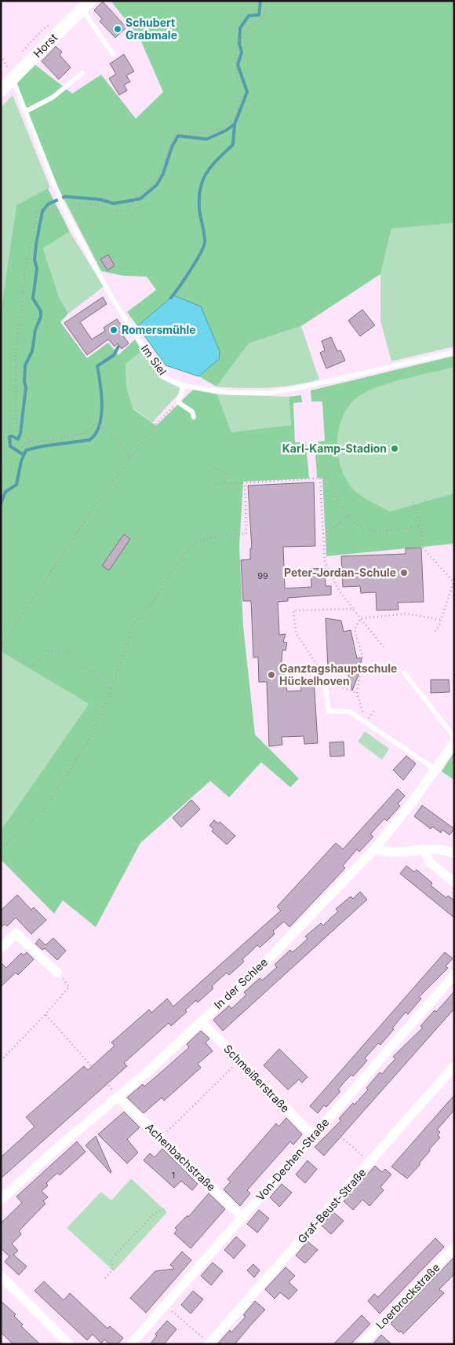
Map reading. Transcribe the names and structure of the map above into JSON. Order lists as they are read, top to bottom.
{
  "streets": {
    "street": [
      "Horst",
      "In der Schlee",
      "Schmeißerstraße",
      "Achenbachstraße",
      "Von-Dechen-Straße",
      "Graf-Beust-Straße",
      "Loerbrockstraße"
    ],
    "lane": ["Im Siel"]
  },
  "crossings": [
    ["Horst", "Im Siel"],
    ["In der Schlee", "Schmeißerstraße"],
    ["In der Schlee", "Achenbachstraße"],
    ["Schmeißerstraße", "Von-Dechen-Straße"],
    ["Achenbachstraße", "Von-Dechen-Straße"]
  ],
  "places": [
    "Schubert Grabmale",
    "Romersmühle",
    "Karl-Kamp-Stadion",
    "Peter-Jordan-Schule",
    "Ganztagshauptschule Hückelhoven"
  ],
  "house_numbers": ["99", "1"]
}
